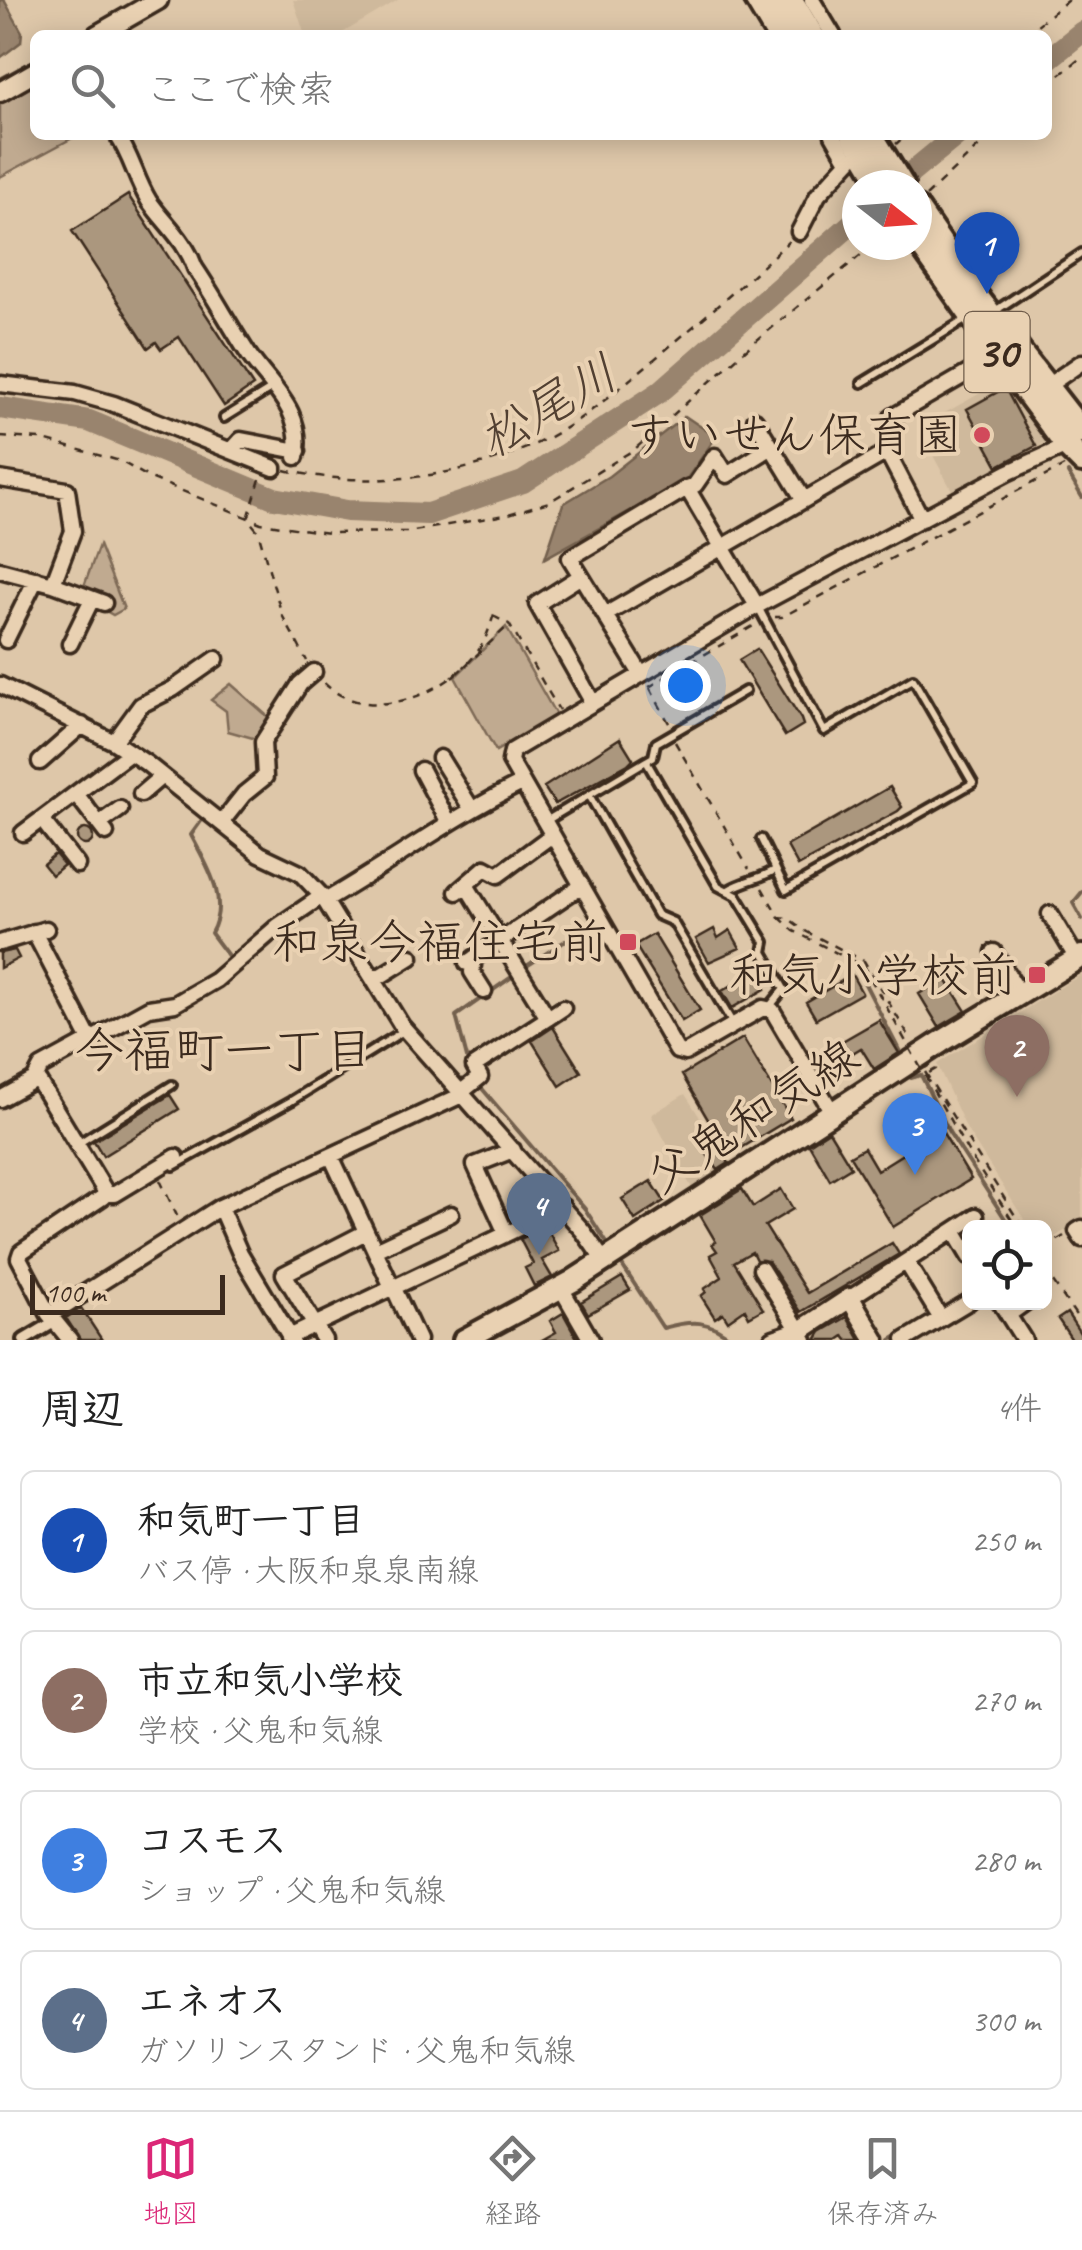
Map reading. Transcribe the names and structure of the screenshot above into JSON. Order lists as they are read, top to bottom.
{
  "streets": {
    "main road": ["30", "父鬼和気線"]
  },
  "districts": ["今福町一丁目"],
  "water": ["松尾川"],
  "places": {
    "other": ["すいせん保育園"],
    "transit": ["和泉今福住宅前", "和気小学校前"]
  },
  "scale_bar": "100 m",
  "north": "right",
  "page": {
    "search": "ここで検索",
    "pins": [
      "1",
      "2",
      "3",
      "4"
    ],
    "scale": "100 m",
    "heading": ["周辺", "4件"],
    "list": [
      {
        "mark": "1",
        "name": "和気町一丁目",
        "note": "バス停 · 大阪和泉泉南線",
        "value": "250 m"
      },
      {
        "mark": "2",
        "name": "市立和気小学校",
        "note": "学校 · 父鬼和気線",
        "value": "270 m"
      },
      {
        "mark": "3",
        "name": "コスモス",
        "note": "ショップ · 父鬼和気線",
        "value": "280 m"
      },
      {
        "mark": "4",
        "name": "エネオス",
        "note": "ガソリンスタンド · 父鬼和気線",
        "value": "300 m"
      }
    ],
    "nav": ["地図", "経路", "保存済み"]
  }
}
